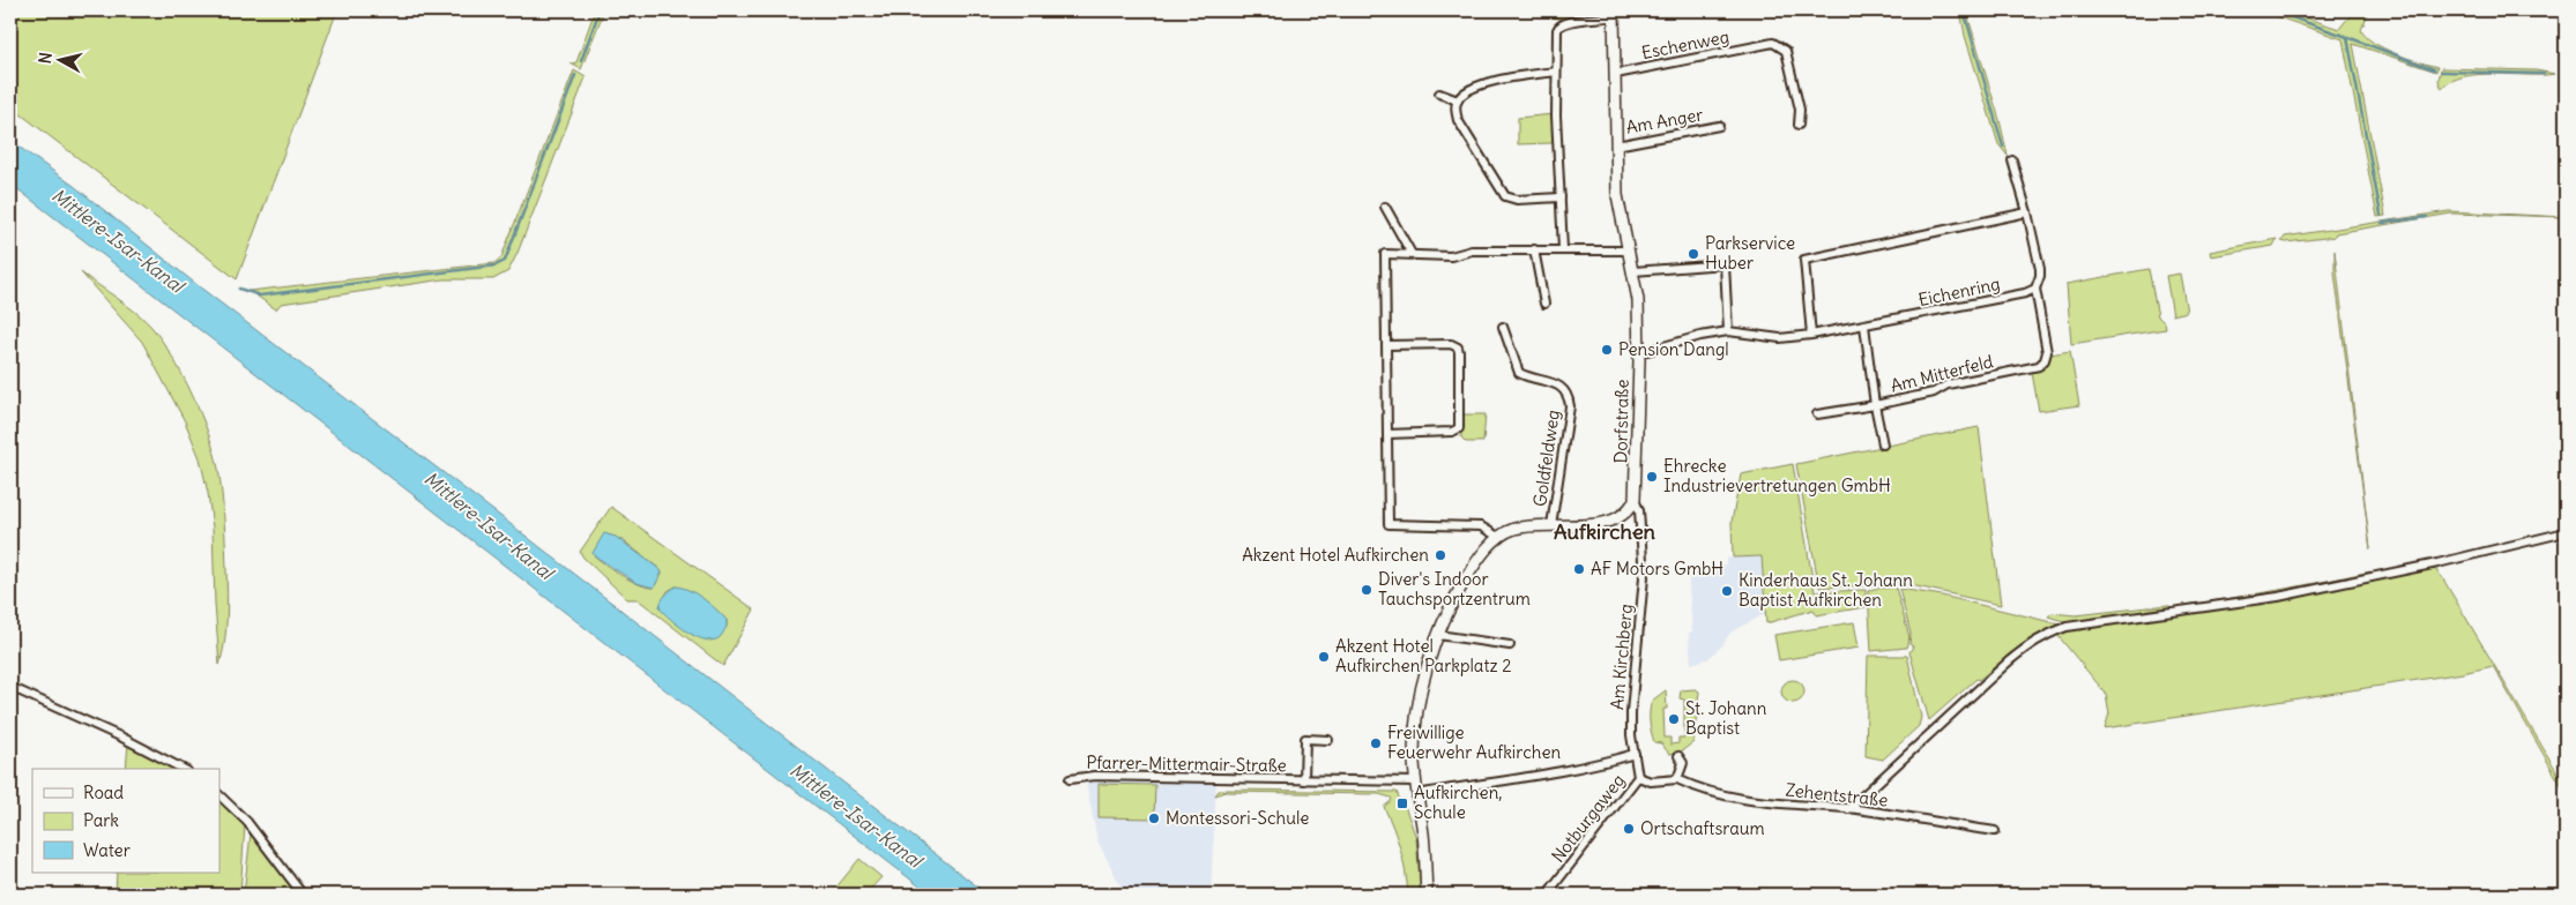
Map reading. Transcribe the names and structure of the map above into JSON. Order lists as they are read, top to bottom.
{
  "streets": {
    "street": [
      "Eschenweg",
      "Am Anger",
      "Eichenring",
      "Am Mitterfeld",
      "Dorfstraße",
      "Goldfeldweg",
      "Am Kirchberg",
      "Pfarrer-Mittermair-Straße",
      "Zehentstraße",
      "Notburgaweg"
    ]
  },
  "crossings": [
    ["Eschenweg", "Dorfstraße"],
    ["Am Anger", "Dorfstraße"],
    ["Eichenring", "Am Mitterfeld"],
    ["Eichenring", "Dorfstraße"],
    ["Dorfstraße", "Am Kirchberg"],
    ["Am Kirchberg", "Notburgaweg"]
  ],
  "districts": ["Aufkirchen"],
  "water": ["Mittlere-Isar-Kanal"],
  "places": {
    "other": [
      "Parkservice Huber",
      "Pension Dangl",
      "Ehrecke Industrievertretungen GmbH",
      "Akzent Hotel Aufkirchen",
      "AF Motors GmbH",
      "Diver's Indoor Tauchsportzentrum",
      "Kinderhaus St. Johann Baptist Aufkirchen",
      "Akzent Hotel Aufkirchen Parkplatz 2",
      "St. Johann Baptist",
      "Freiwillige Feuerwehr Aufkirchen",
      "Montessori-Schule",
      "Ortschaftsraum"
    ],
    "transit": ["Aufkirchen, Schule"]
  },
  "legend": ["Road", "Park", "Water"],
  "north": "left"
}
